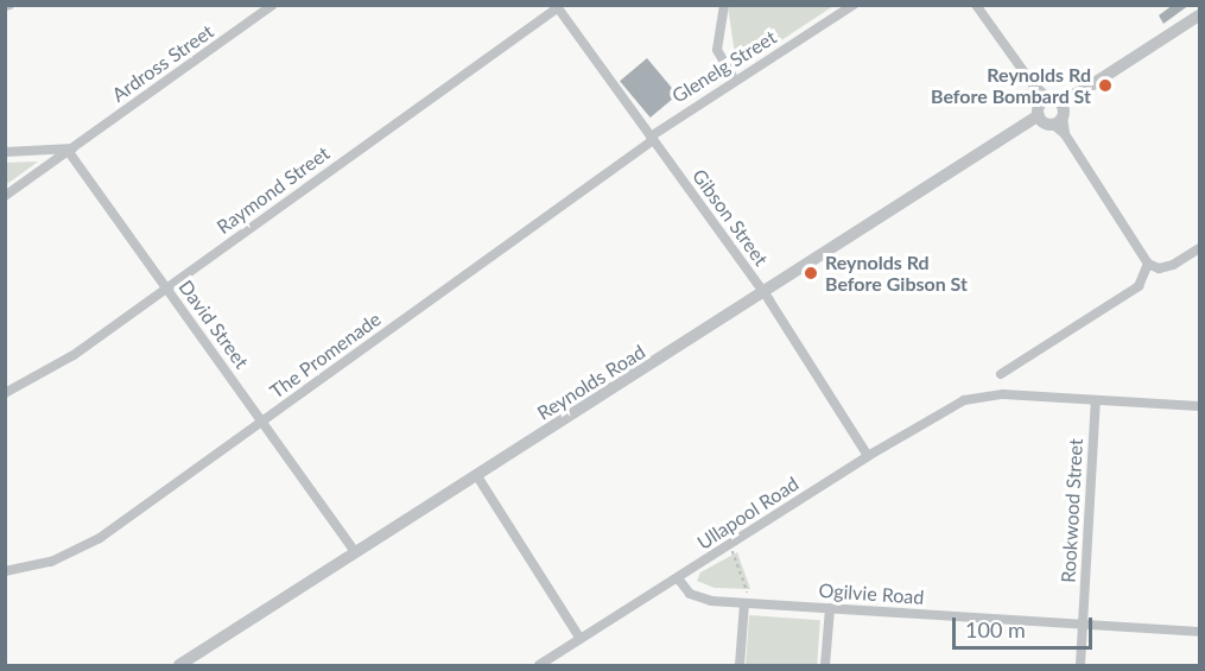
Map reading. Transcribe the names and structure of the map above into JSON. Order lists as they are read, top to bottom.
{
  "streets": {
    "street": [
      "Ardross Street",
      "Glenelg Street",
      "Raymond Street",
      "Gibson Street",
      "David Street",
      "The Promenade",
      "Reynolds Road",
      "Rookwood Street",
      "Ullapool Road",
      "Ogilvie Road"
    ]
  },
  "crossings": [
    ["Ardross Street", "David Street"],
    ["Glenelg Street", "Gibson Street"],
    ["Glenelg Street", "The Promenade"],
    ["Raymond Street", "Gibson Street"],
    ["Raymond Street", "David Street"],
    ["Gibson Street", "The Promenade"],
    ["Gibson Street", "Reynolds Road"],
    ["Gibson Street", "Ullapool Road"],
    ["David Street", "The Promenade"],
    ["David Street", "Reynolds Road"],
    ["Rookwood Street", "Ullapool Road"],
    ["Rookwood Street", "Ogilvie Road"],
    ["Ullapool Road", "Ogilvie Road"]
  ],
  "places": ["Reynolds Rd Before Bombard St", "Reynolds Rd Before Gibson St"],
  "scale_bar": "100 m"
}
